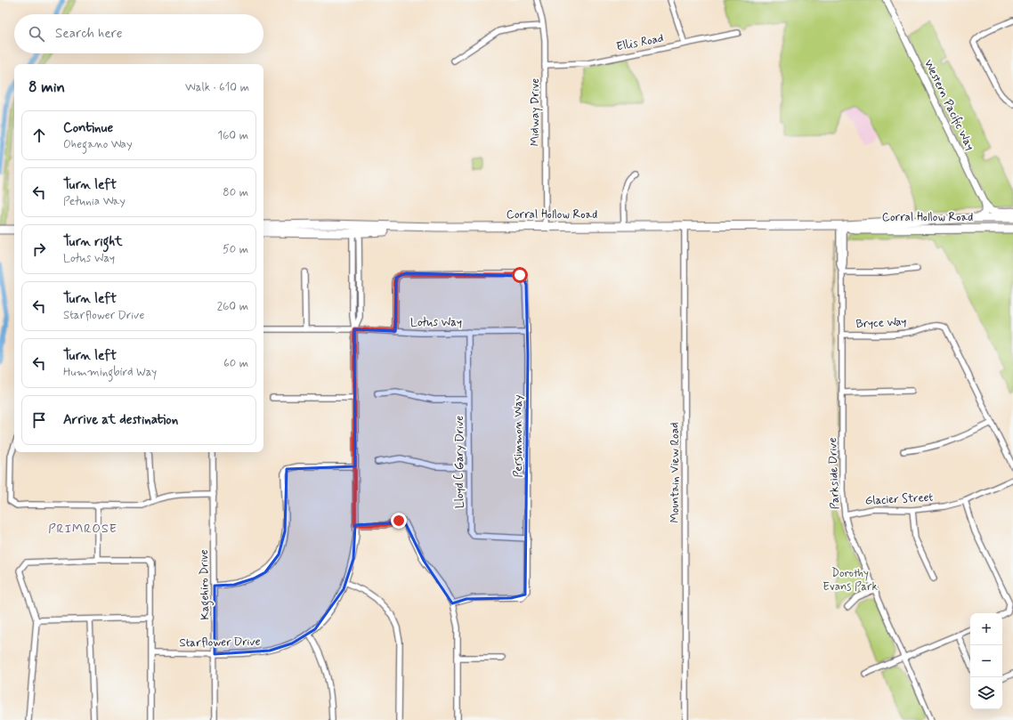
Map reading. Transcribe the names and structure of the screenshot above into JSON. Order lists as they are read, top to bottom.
{
  "streets": {
    "main road": ["Corral Hollow Road"],
    "street": [
      "Ellis Road",
      "Western Pacific Way",
      "Midway Drive",
      "Lotus Way",
      "Bryce Way",
      "Persimmon Way",
      "Lloyd C Gary Drive",
      "Mountain View Road",
      "Parkside Drive",
      "Glacier Street",
      "Kagehiro Drive",
      "Starflower Drive"
    ]
  },
  "crossings": [
    ["Ellis Road", "Midway Drive"],
    ["Midway Drive", "Corral Hollow Road"],
    ["Corral Hollow Road", "Mountain View Road"],
    ["Corral Hollow Road", "Parkside Drive"],
    ["Corral Hollow Road", "Starflower Drive"],
    ["Lotus Way", "Persimmon Way"],
    ["Lotus Way", "Lloyd C Gary Drive"],
    ["Lotus Way", "Starflower Drive"],
    ["Bryce Way", "Parkside Drive"],
    ["Persimmon Way", "Lloyd C Gary Drive"],
    ["Parkside Drive", "Glacier Street"],
    ["Kagehiro Drive", "Starflower Drive"]
  ],
  "districts": ["PRIMROSE"],
  "parks": ["Dorothy Evans Park"],
  "page": {
    "search": "Search here",
    "heading": ["8 min", "Walk · 610 m"],
    "list": [
      ["Continue", "Ohegano Way", "160 m"],
      ["Turn left", "Petunia Way", "80 m"],
      ["Turn right", "Lotus Way", "50 m"],
      ["Turn left", "Starflower Drive", "260 m"],
      ["Turn left", "Hummingbird Way", "60 m"],
      "Arrive at destination"
    ],
    "map_buttons": ["+", "−"]
  }
}
